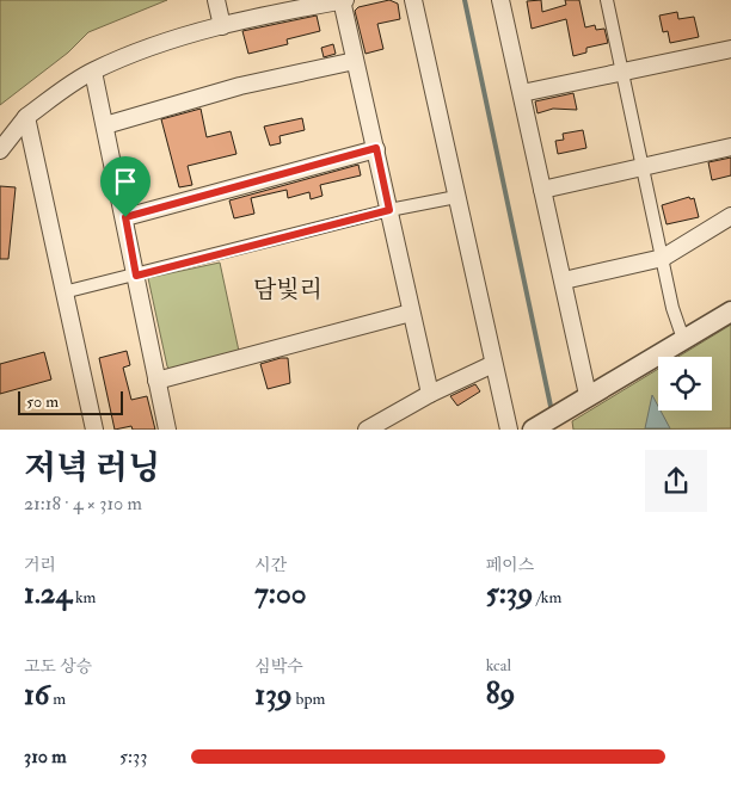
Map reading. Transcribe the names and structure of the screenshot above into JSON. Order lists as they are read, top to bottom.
{
  "districts": ["담빛리"],
  "scale_bar": "50 m",
  "page": {
    "scale": "50 m",
    "heading": ["저녁 러닝", "21:18 · 4 × 310 m"],
    "stats": [
      ["거리", "1.24 km"],
      ["시간", "7:00"],
      ["페이스", "5:39 /km"],
      ["고도 상승", "16 m"],
      ["심박수", "139 bpm"],
      ["kcal", "89"]
    ],
    "list": [
      {
        "name": "310 m",
        "note": "5:33"
      }
    ]
  }
}
